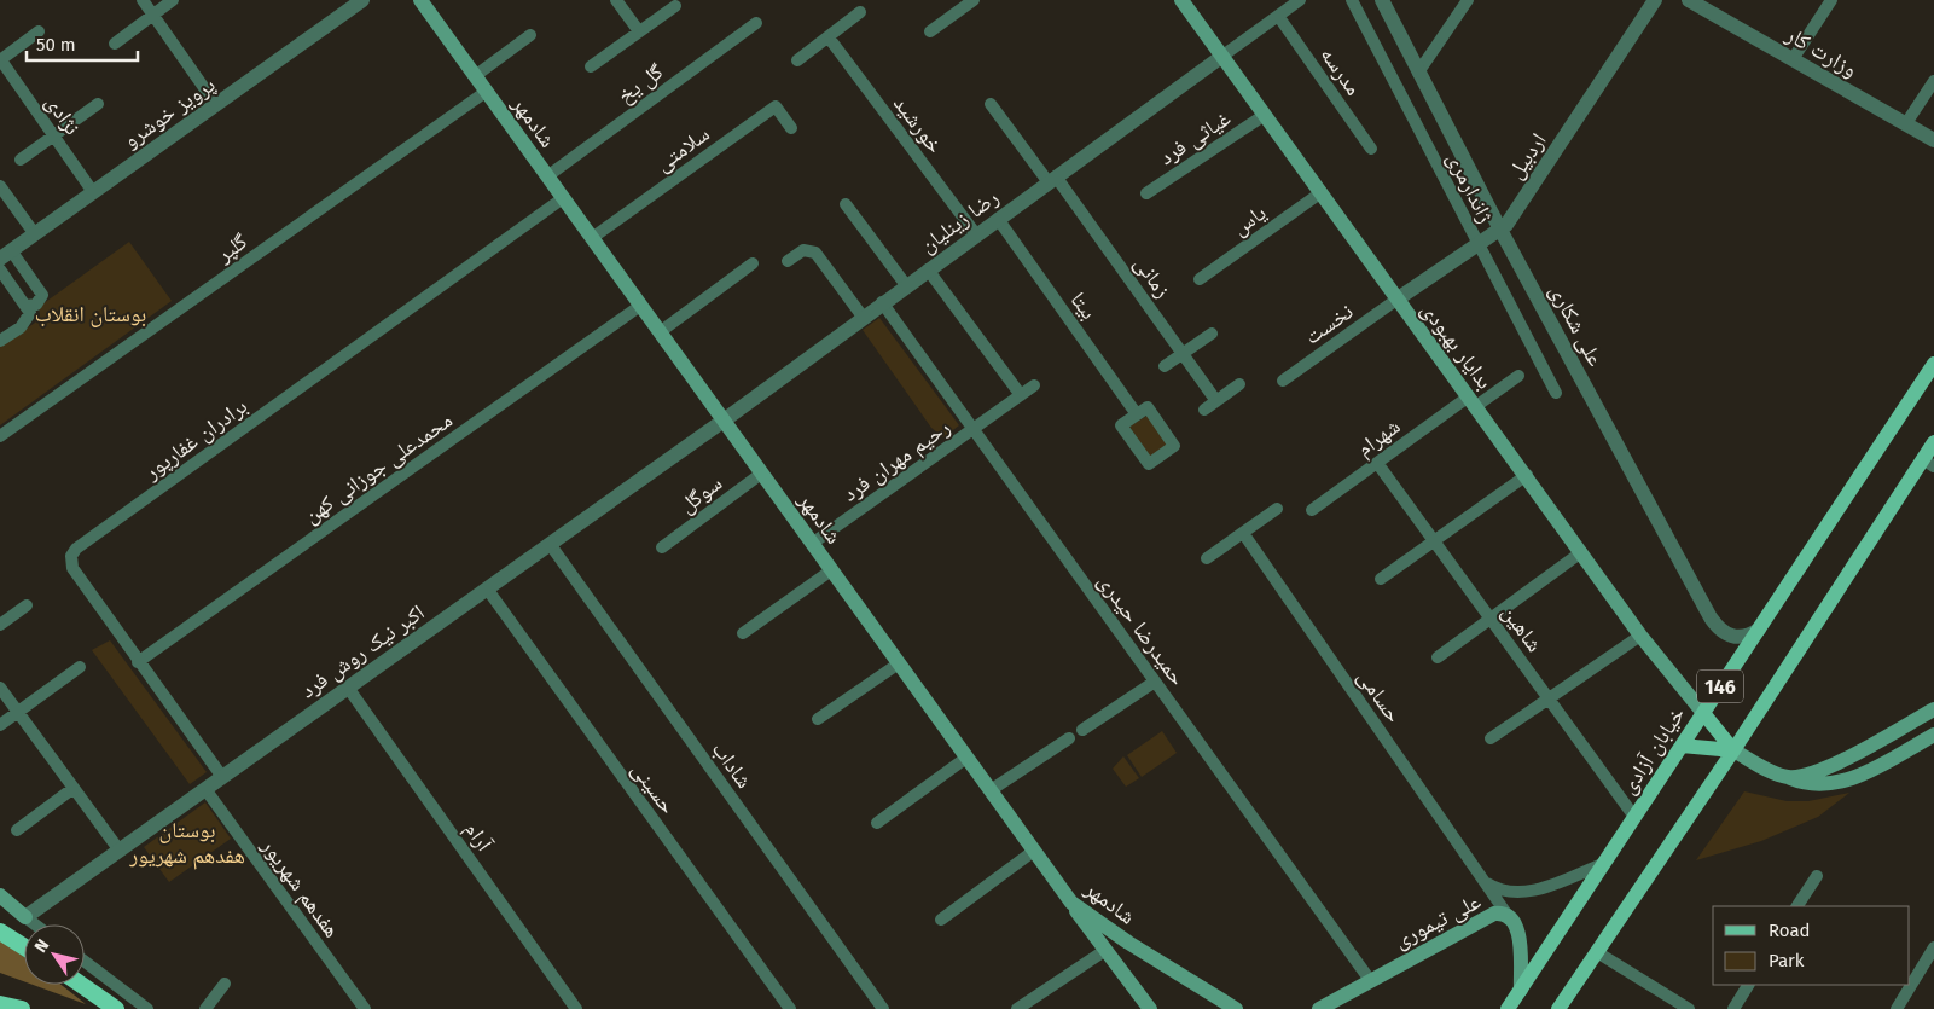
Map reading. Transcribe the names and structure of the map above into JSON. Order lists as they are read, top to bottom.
{
  "streets": {
    "main road": [
      "شادمهر",
      "بدایار بهبودی",
      "146",
      "خیابان آزادی",
      "علی تیموری"
    ],
    "street": [
      "وزارت کار",
      "مدرسه",
      "گل یخ",
      "پرویز خوشرو",
      "نژادی",
      "خورشید",
      "غیاثی فرد",
      "سلامتی",
      "اردبیل",
      "ژاندارمری",
      "یاس",
      "رضا زینلیان",
      "گلپر",
      "زمانی",
      "بیتا",
      "نخست",
      "علی شکاری",
      "شهرام",
      "برادران غفارپور",
      "رحیم مهران فرد",
      "محمدعلی جوزانی کهن",
      "سوگل",
      "شاهین",
      "حمیدرضا حیدری",
      "اکبر نیک روش فرد",
      "حسامی",
      "شاداب",
      "حسینی",
      "آرام",
      "هفدهم شهریور"
    ]
  },
  "crossings": [
    ["گل یخ", "شادمهر"],
    ["پرویز خوشرو", "نژادی"],
    ["شادمهر", "سلامتی"],
    ["شادمهر", "رضا زینلیان"],
    ["شادمهر", "گلپر"],
    ["شادمهر", "برادران غفارپور"],
    ["شادمهر", "رحیم مهران فرد"],
    ["شادمهر", "محمدعلی جوزانی کهن"],
    ["شادمهر", "سوگل"],
    ["شادمهر", "اکبر نیک روش فرد"],
    ["خورشید", "رضا زینلیان"],
    ["غیاثی فرد", "بدایار بهبودی"],
    ["اردبیل", "ژاندارمری"],
    ["اردبیل", "نخست"],
    ["اردبیل", "علی شکاری"],
    ["اردبیل", "بدایار بهبودی"],
    ["یاس", "بدایار بهبودی"],
    ["رضا زینلیان", "زمانی"],
    ["رضا زینلیان", "بیتا"],
    ["رضا زینلیان", "بدایار بهبودی"],
    ["رضا زینلیان", "حمیدرضا حیدری"],
    ["رضا زینلیان", "اکبر نیک روش فرد"],
    ["نخست", "بدایار بهبودی"],
    ["علی شکاری", "خیابان آزادی"],
    ["بدایار بهبودی", "شهرام"],
    ["بدایار بهبودی", "خیابان آزادی"],
    ["شهرام", "شاهین"],
    ["برادران غفارپور", "محمدعلی جوزانی کهن"],
    ["برادران غفارپور", "اکبر نیک روش فرد"],
    ["رحیم مهران فرد", "حمیدرضا حیدری"],
    ["شاهین", "خیابان آزادی"],
    ["حمیدرضا حیدری", "علی تیموری"],
    ["اکبر نیک روش فرد", "شاداب"],
    ["اکبر نیک روش فرد", "حسینی"],
    ["اکبر نیک روش فرد", "آرام"],
    ["اکبر نیک روش فرد", "هفدهم شهریور"],
    ["حسامی", "علی تیموری"],
    ["خیابان آزادی", "علی تیموری"]
  ],
  "parks": ["بوستان انقلاب", "بوستان هفدهم شهریور"],
  "legend": ["Road", "Park"],
  "scale_bar": "50 m",
  "north": "top left"
}
